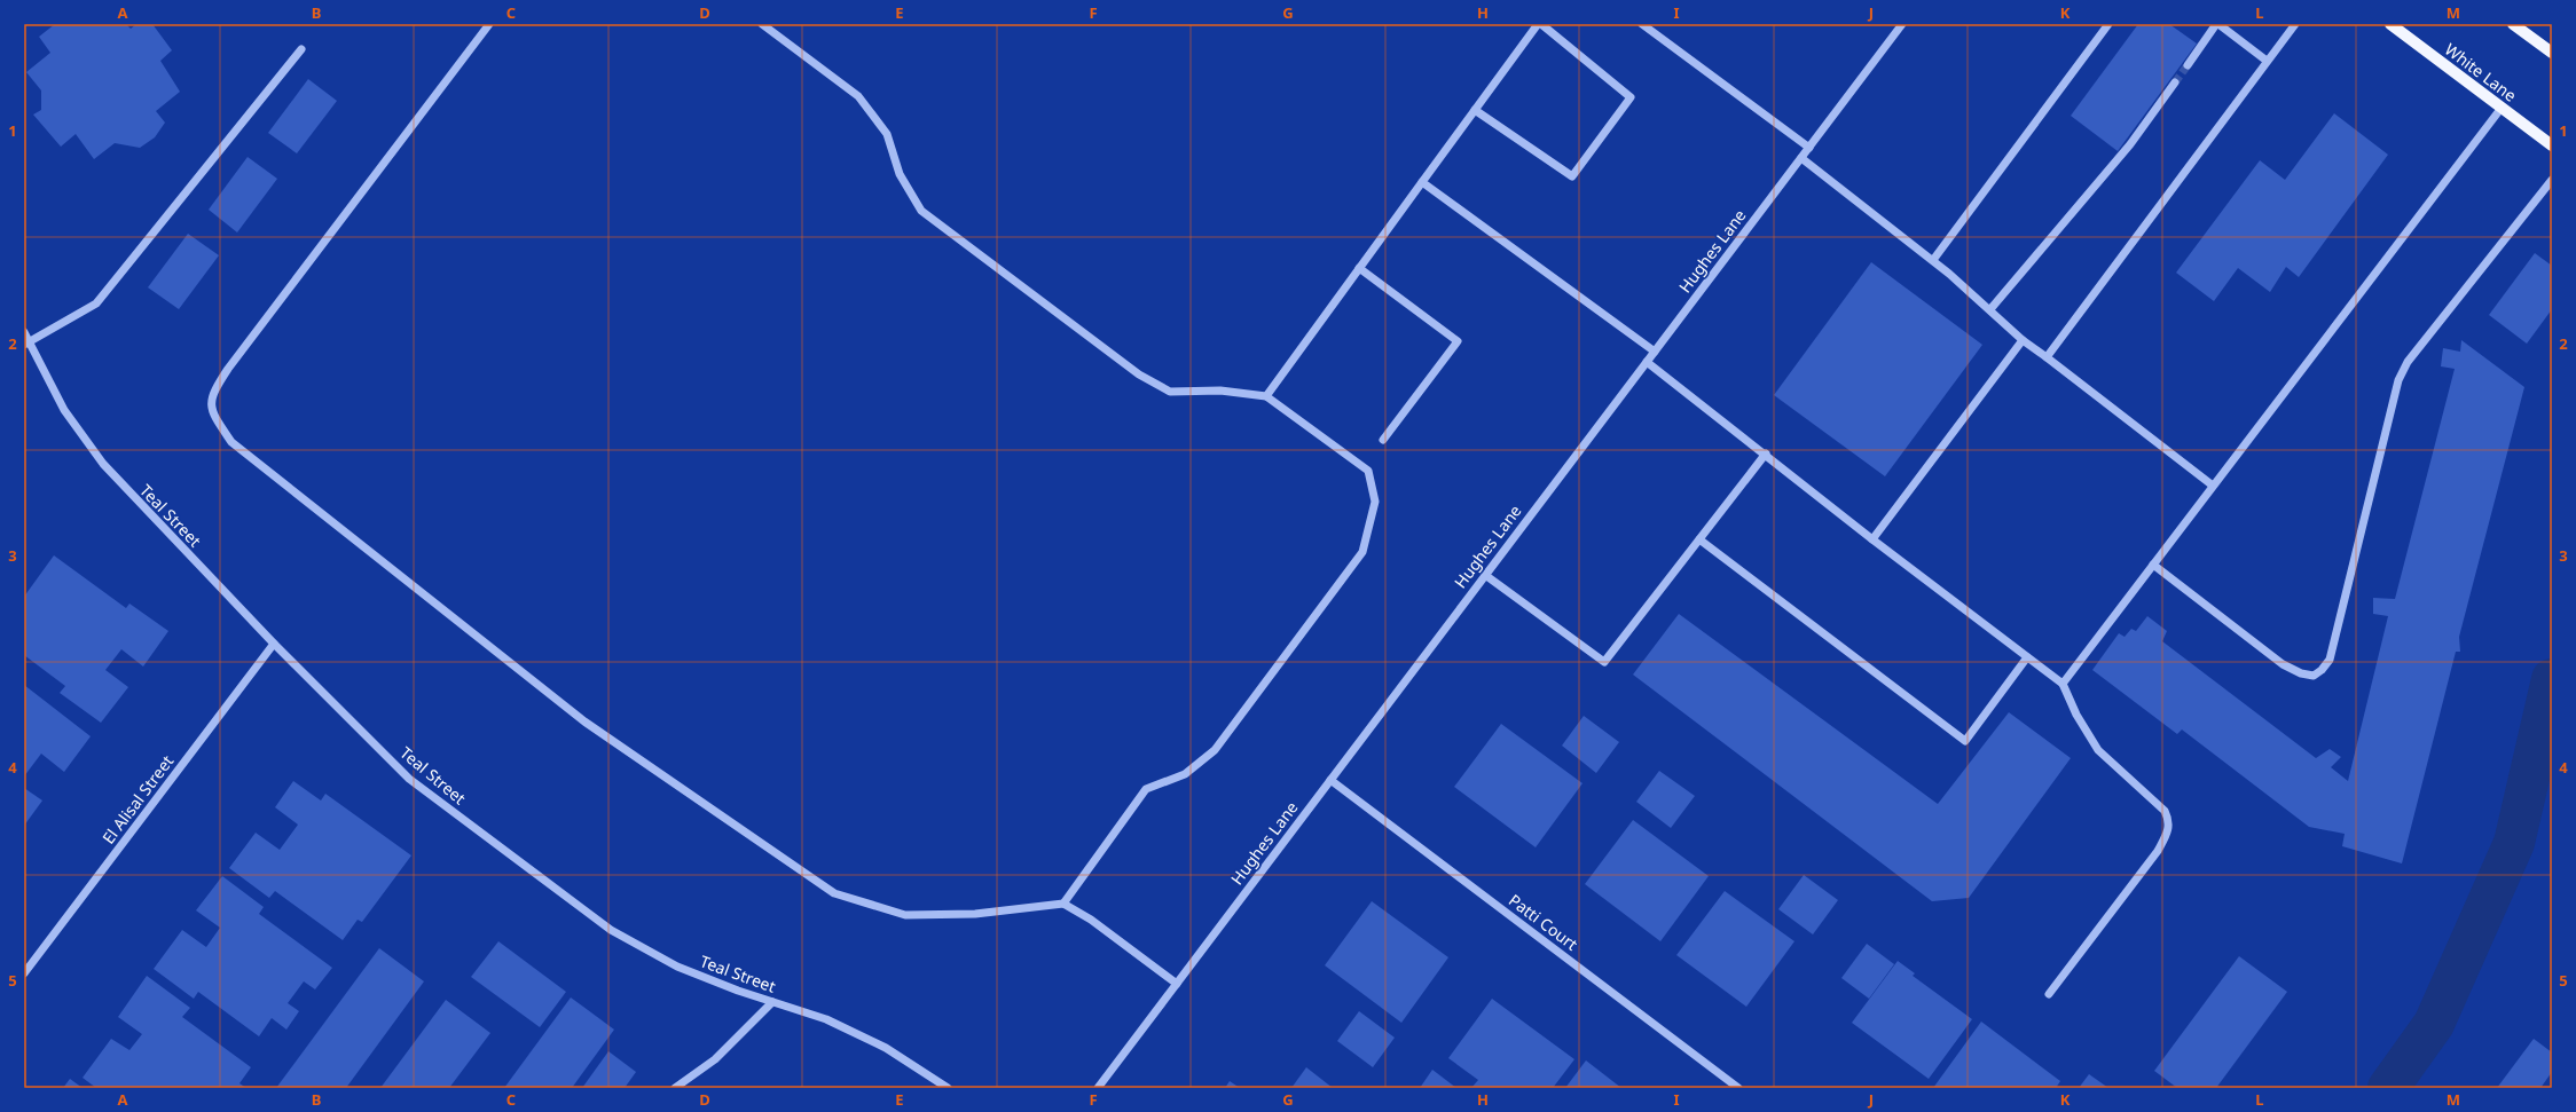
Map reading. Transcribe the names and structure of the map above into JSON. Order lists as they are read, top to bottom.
{
  "streets": {
    "main road": ["White Lane"],
    "street": [
      "Hughes Lane",
      "Teal Street",
      "El Alisal Street",
      "Patti Court"
    ]
  },
  "crossings": [
    ["Hughes Lane", "Patti Court"],
    ["Teal Street", "El Alisal Street"]
  ],
  "grid": {
    "columns": [
      "A",
      "B",
      "C",
      "D",
      "E",
      "F",
      "G",
      "H",
      "I",
      "J",
      "K",
      "L",
      "M"
    ],
    "rows": [
      "1",
      "2",
      "3",
      "4",
      "5"
    ]
  }
}
